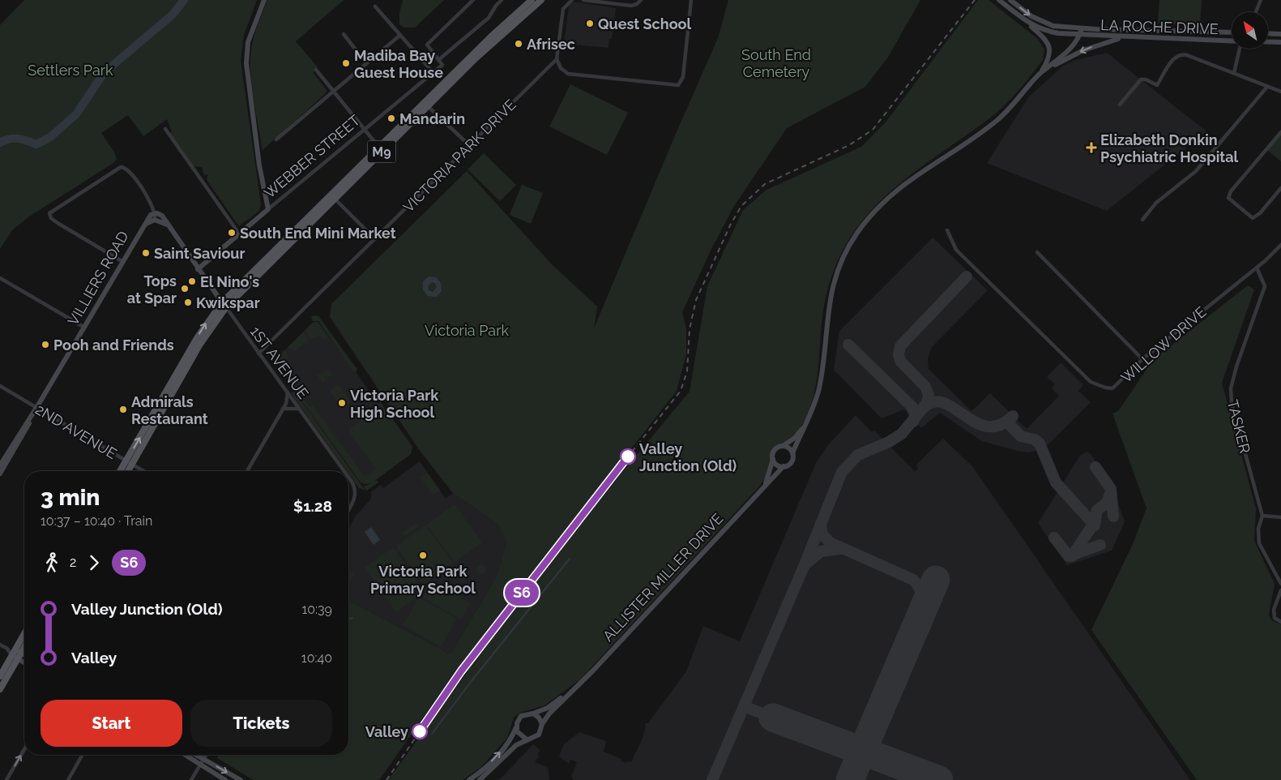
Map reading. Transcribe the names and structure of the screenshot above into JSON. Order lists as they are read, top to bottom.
{
  "streets": {
    "main road": ["M9"],
    "street": [
      "LA ROCHE DRIVE",
      "VICTORIA PARK DRIVE",
      "WEBBER STREET",
      "VILLIERS ROAD",
      "WILLOW DRIVE",
      "1ST AVENUE",
      "TASKER",
      "2ND AVENUE",
      "ALLISTER MILLER DRIVE"
    ]
  },
  "crossings": [
    ["M9", "1ST AVENUE"],
    ["M9", "2ND AVENUE"],
    ["VICTORIA PARK DRIVE", "1ST AVENUE"],
    ["WEBBER STREET", "1ST AVENUE"],
    ["VILLIERS ROAD", "1ST AVENUE"],
    ["VILLIERS ROAD", "2ND AVENUE"],
    ["WILLOW DRIVE", "TASKER"]
  ],
  "parks": ["South End Cemetery", "Settlers Park", "Victoria Park"],
  "places": {
    "other": [
      "Quest School",
      "Afrisec",
      "Madiba Bay Guest House",
      "Mandarin",
      "South End Mini Market",
      "Saint Saviour",
      "El Nino's",
      "Tops at Spar",
      "Kwikspar",
      "Pooh and Friends",
      "Victoria Park High School",
      "Admirals Restaurant",
      "Valley Junction (Old)",
      "Victoria Park Primary School",
      "Valley"
    ],
    "health": ["Elizabeth Donkin Psychiatric Hospital"]
  },
  "north": "top left",
  "page": {
    "on_map": "S6",
    "heading": ["3 min", "10:37 – 10:40 · Train", "$1.28"],
    "legs": ["2", "S6"],
    "list": [
      {
        "name": "Valley Junction (Old)",
        "value": "10:39"
      },
      {
        "name": "Valley",
        "value": "10:40"
      }
    ],
    "buttons": ["Start", "Tickets"]
  }
}
